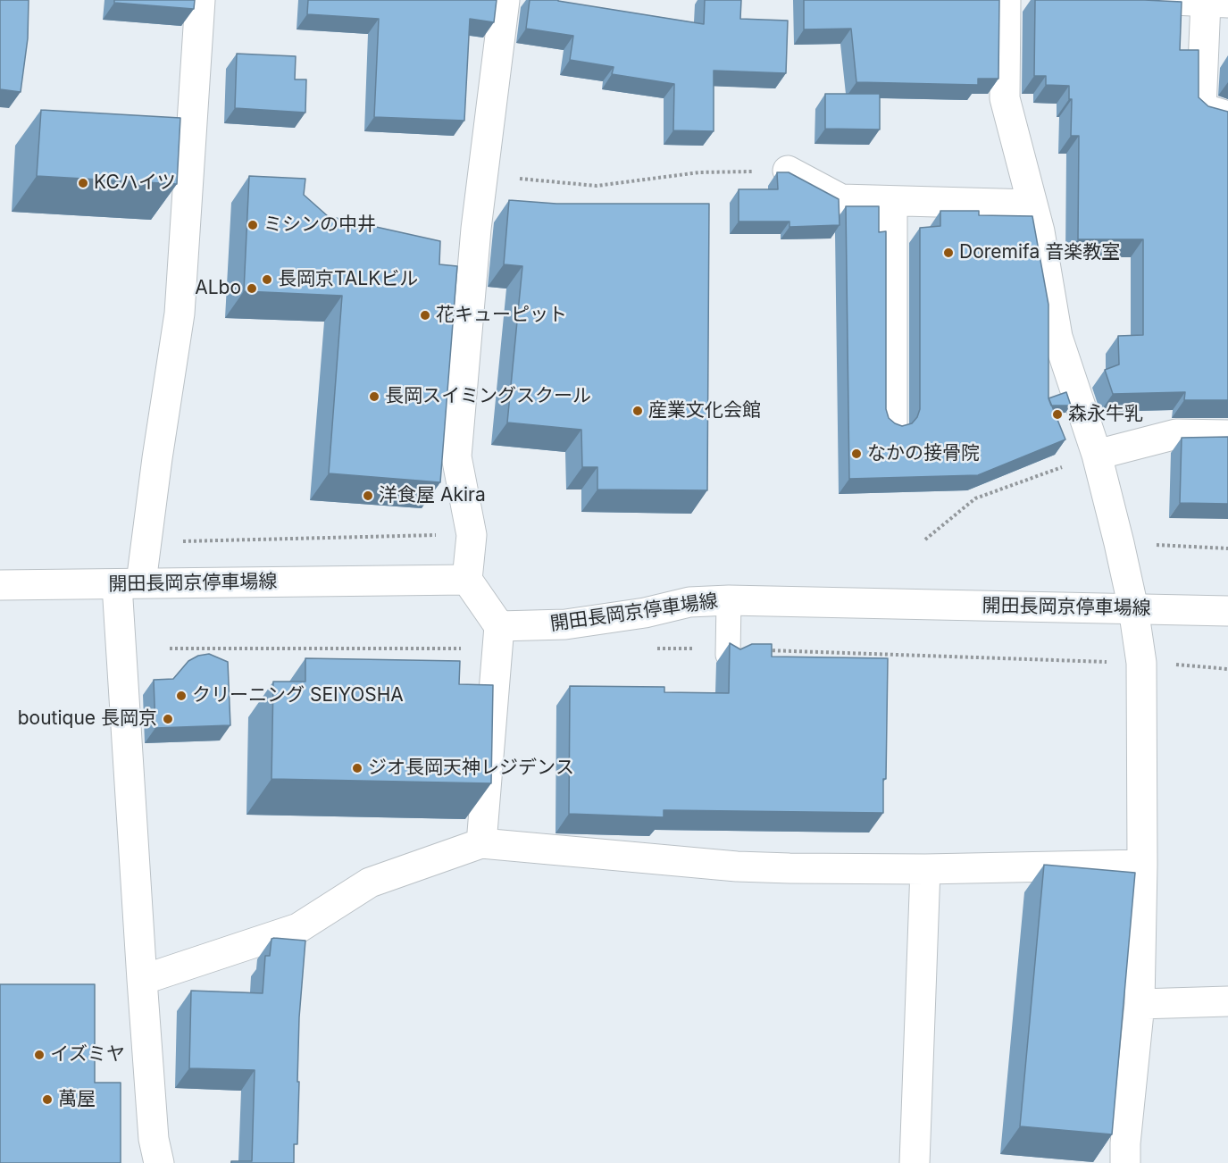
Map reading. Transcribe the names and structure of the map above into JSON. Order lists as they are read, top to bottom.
{
  "streets": {
    "street": ["開田長岡京停車場線"]
  },
  "places": [
    "KCハイツ",
    "ミシンの中井",
    "Doremifa 音楽教室",
    "長岡京TALKビル",
    "ALbo",
    "花キューピット",
    "長岡スイミングスクール",
    "産業文化会館",
    "森永牛乳",
    "なかの接骨院",
    "洋食屋 Akira",
    "クリーニング SEIYOSHA",
    "boutique 長岡京",
    "ジオ長岡天神レジデンス",
    "イズミヤ",
    "萬屋"
  ]
}
